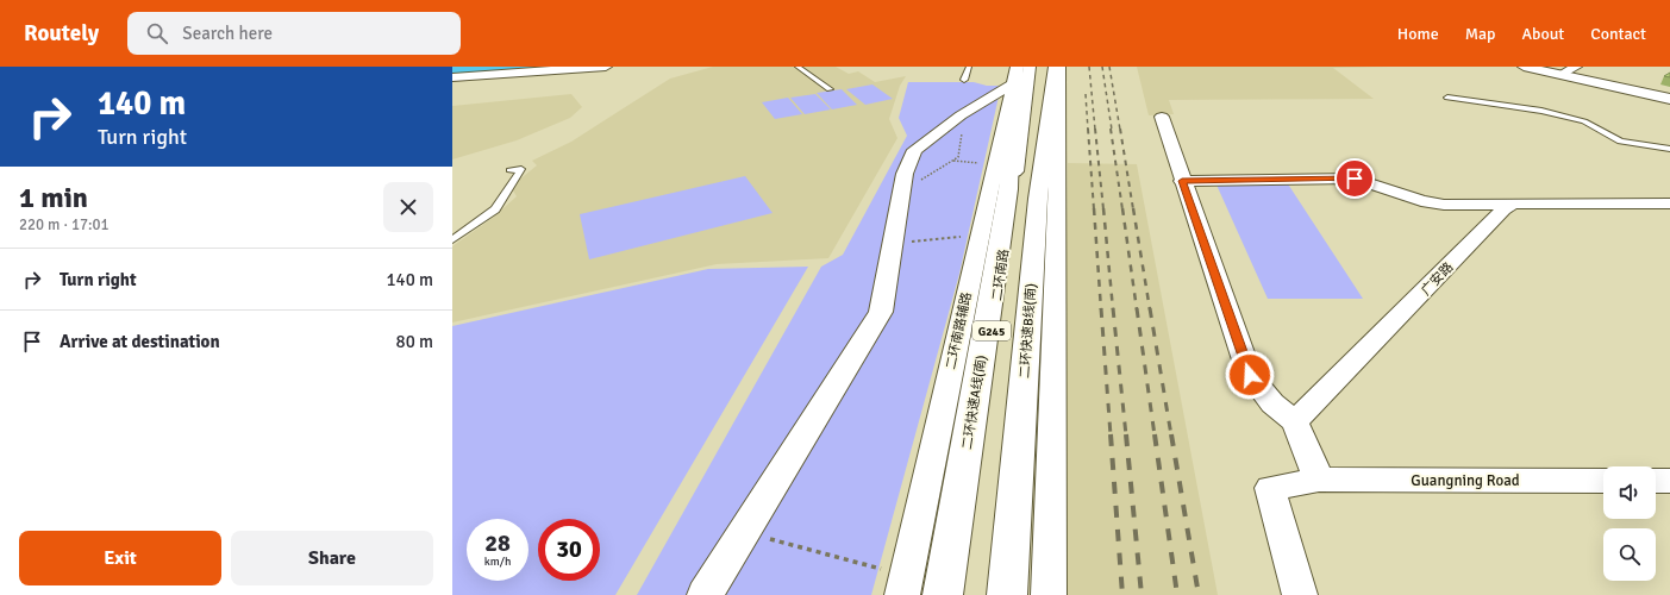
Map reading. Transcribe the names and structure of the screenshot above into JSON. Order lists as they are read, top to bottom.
{
  "streets": {
    "main road": [
      "二环南路",
      "G245",
      "二环快速B线(南)",
      "二环快速A线(南)"
    ],
    "street": ["广安路", "二环南路辅路", "Guangning Road"]
  },
  "crossings": [
    ["二环南路", "二环南路辅路"],
    ["二环南路", "二环快速A线(南)"],
    ["二环南路辅路", "二环快速A线(南)"]
  ],
  "page": {
    "header": "Routely",
    "search": "Search here",
    "nav": [
      "Home",
      "Map",
      "About",
      "Contact"
    ],
    "turn": ["140 m", "Turn right"],
    "heading": ["1 min", "220 m · 17:01"],
    "list": [
      {
        "name": "Turn right",
        "value": "140 m"
      },
      {
        "name": "Arrive at destination",
        "value": "80 m"
      }
    ],
    "speed": "28 km/h",
    "limit": "30",
    "buttons": ["Exit", "Share"]
  }
}
